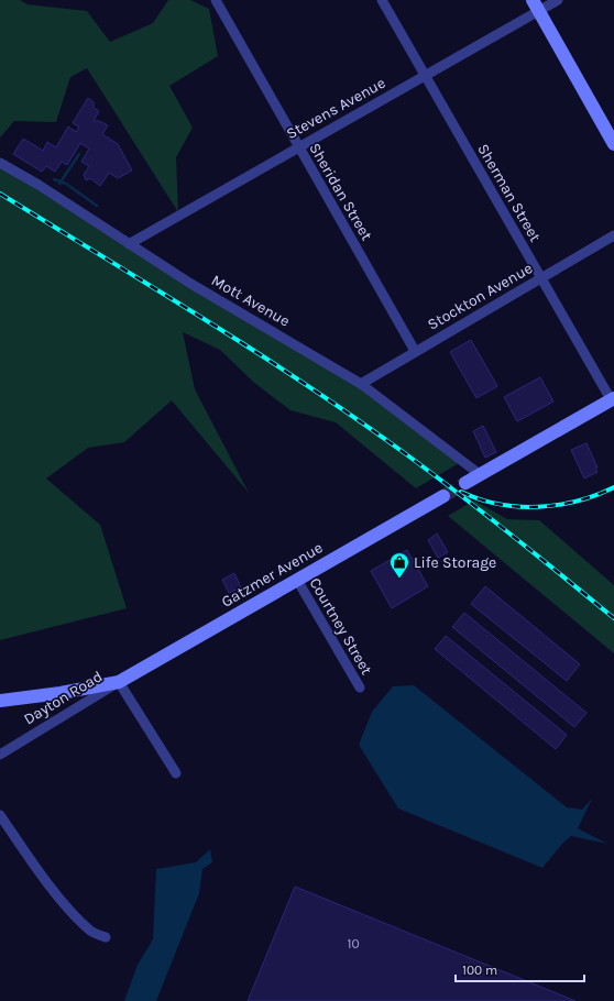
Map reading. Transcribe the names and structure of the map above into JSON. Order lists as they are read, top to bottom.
{
  "streets": {
    "street": [
      "Stevens Avenue",
      "Sheridan Street",
      "Sherman Street",
      "Stockton Avenue",
      "Mott Avenue",
      "Gatzmer Avenue",
      "Courtney Street",
      "Dayton Road"
    ]
  },
  "crossings": [
    ["Stevens Avenue", "Sheridan Street"],
    ["Stevens Avenue", "Sherman Street"],
    ["Stevens Avenue", "Mott Avenue"],
    ["Sheridan Street", "Stockton Avenue"],
    ["Sherman Street", "Stockton Avenue"],
    ["Stockton Avenue", "Mott Avenue"],
    ["Gatzmer Avenue", "Courtney Street"],
    ["Gatzmer Avenue", "Dayton Road"]
  ],
  "places": {
    "shop": ["Life Storage"]
  },
  "house_numbers": ["10"],
  "scale_bar": "100 m"
}
